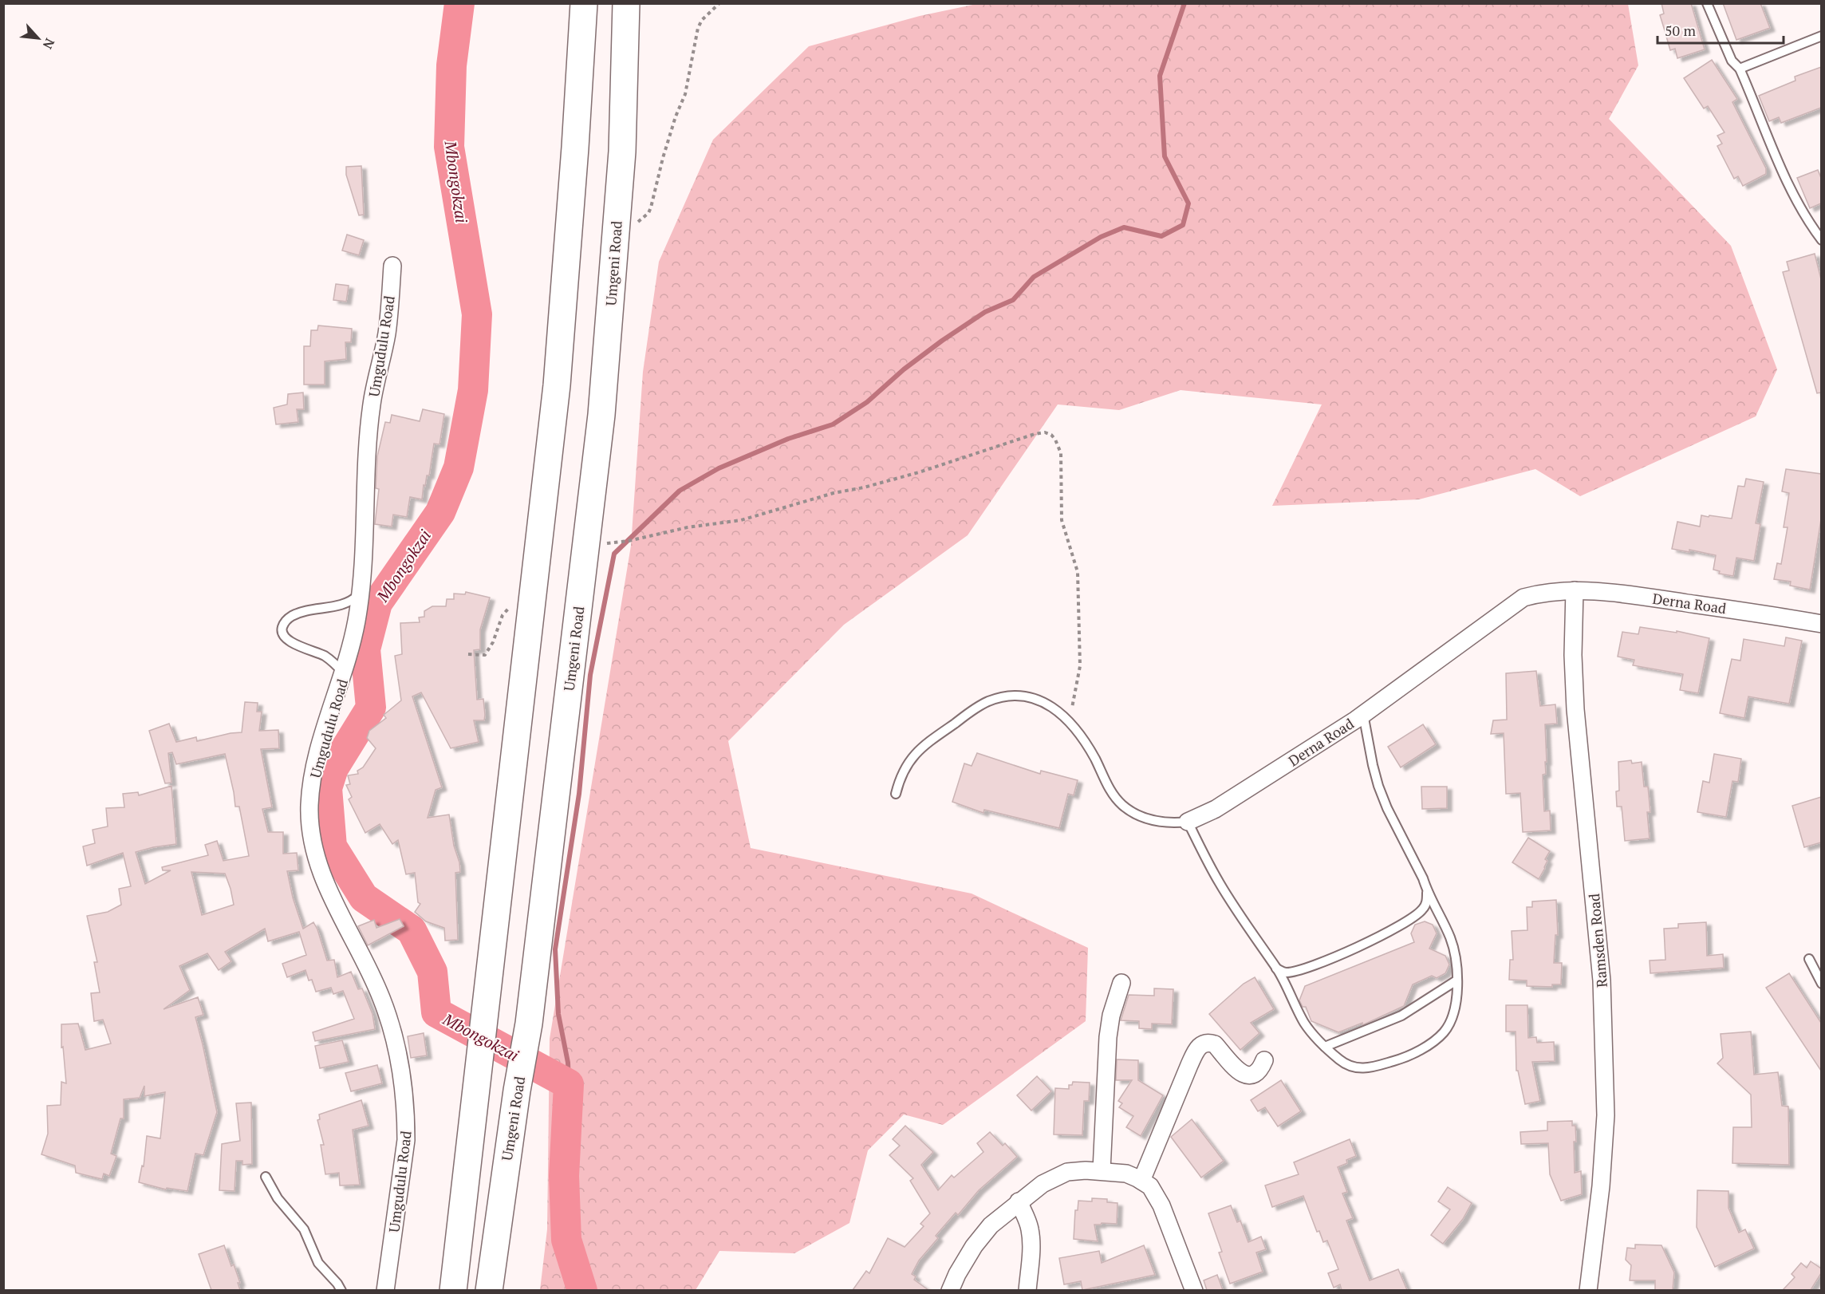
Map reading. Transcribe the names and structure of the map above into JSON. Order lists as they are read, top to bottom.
{
  "streets": {
    "highway": ["Umgeni Road"],
    "street": ["Umgudulu Road", "Derna Road", "Ramsden Road"]
  },
  "crossings": [
    ["Derna Road", "Ramsden Road"]
  ],
  "water": ["Mbongokzai"],
  "scale_bar": "50 m",
  "north": "bottom right"
}
